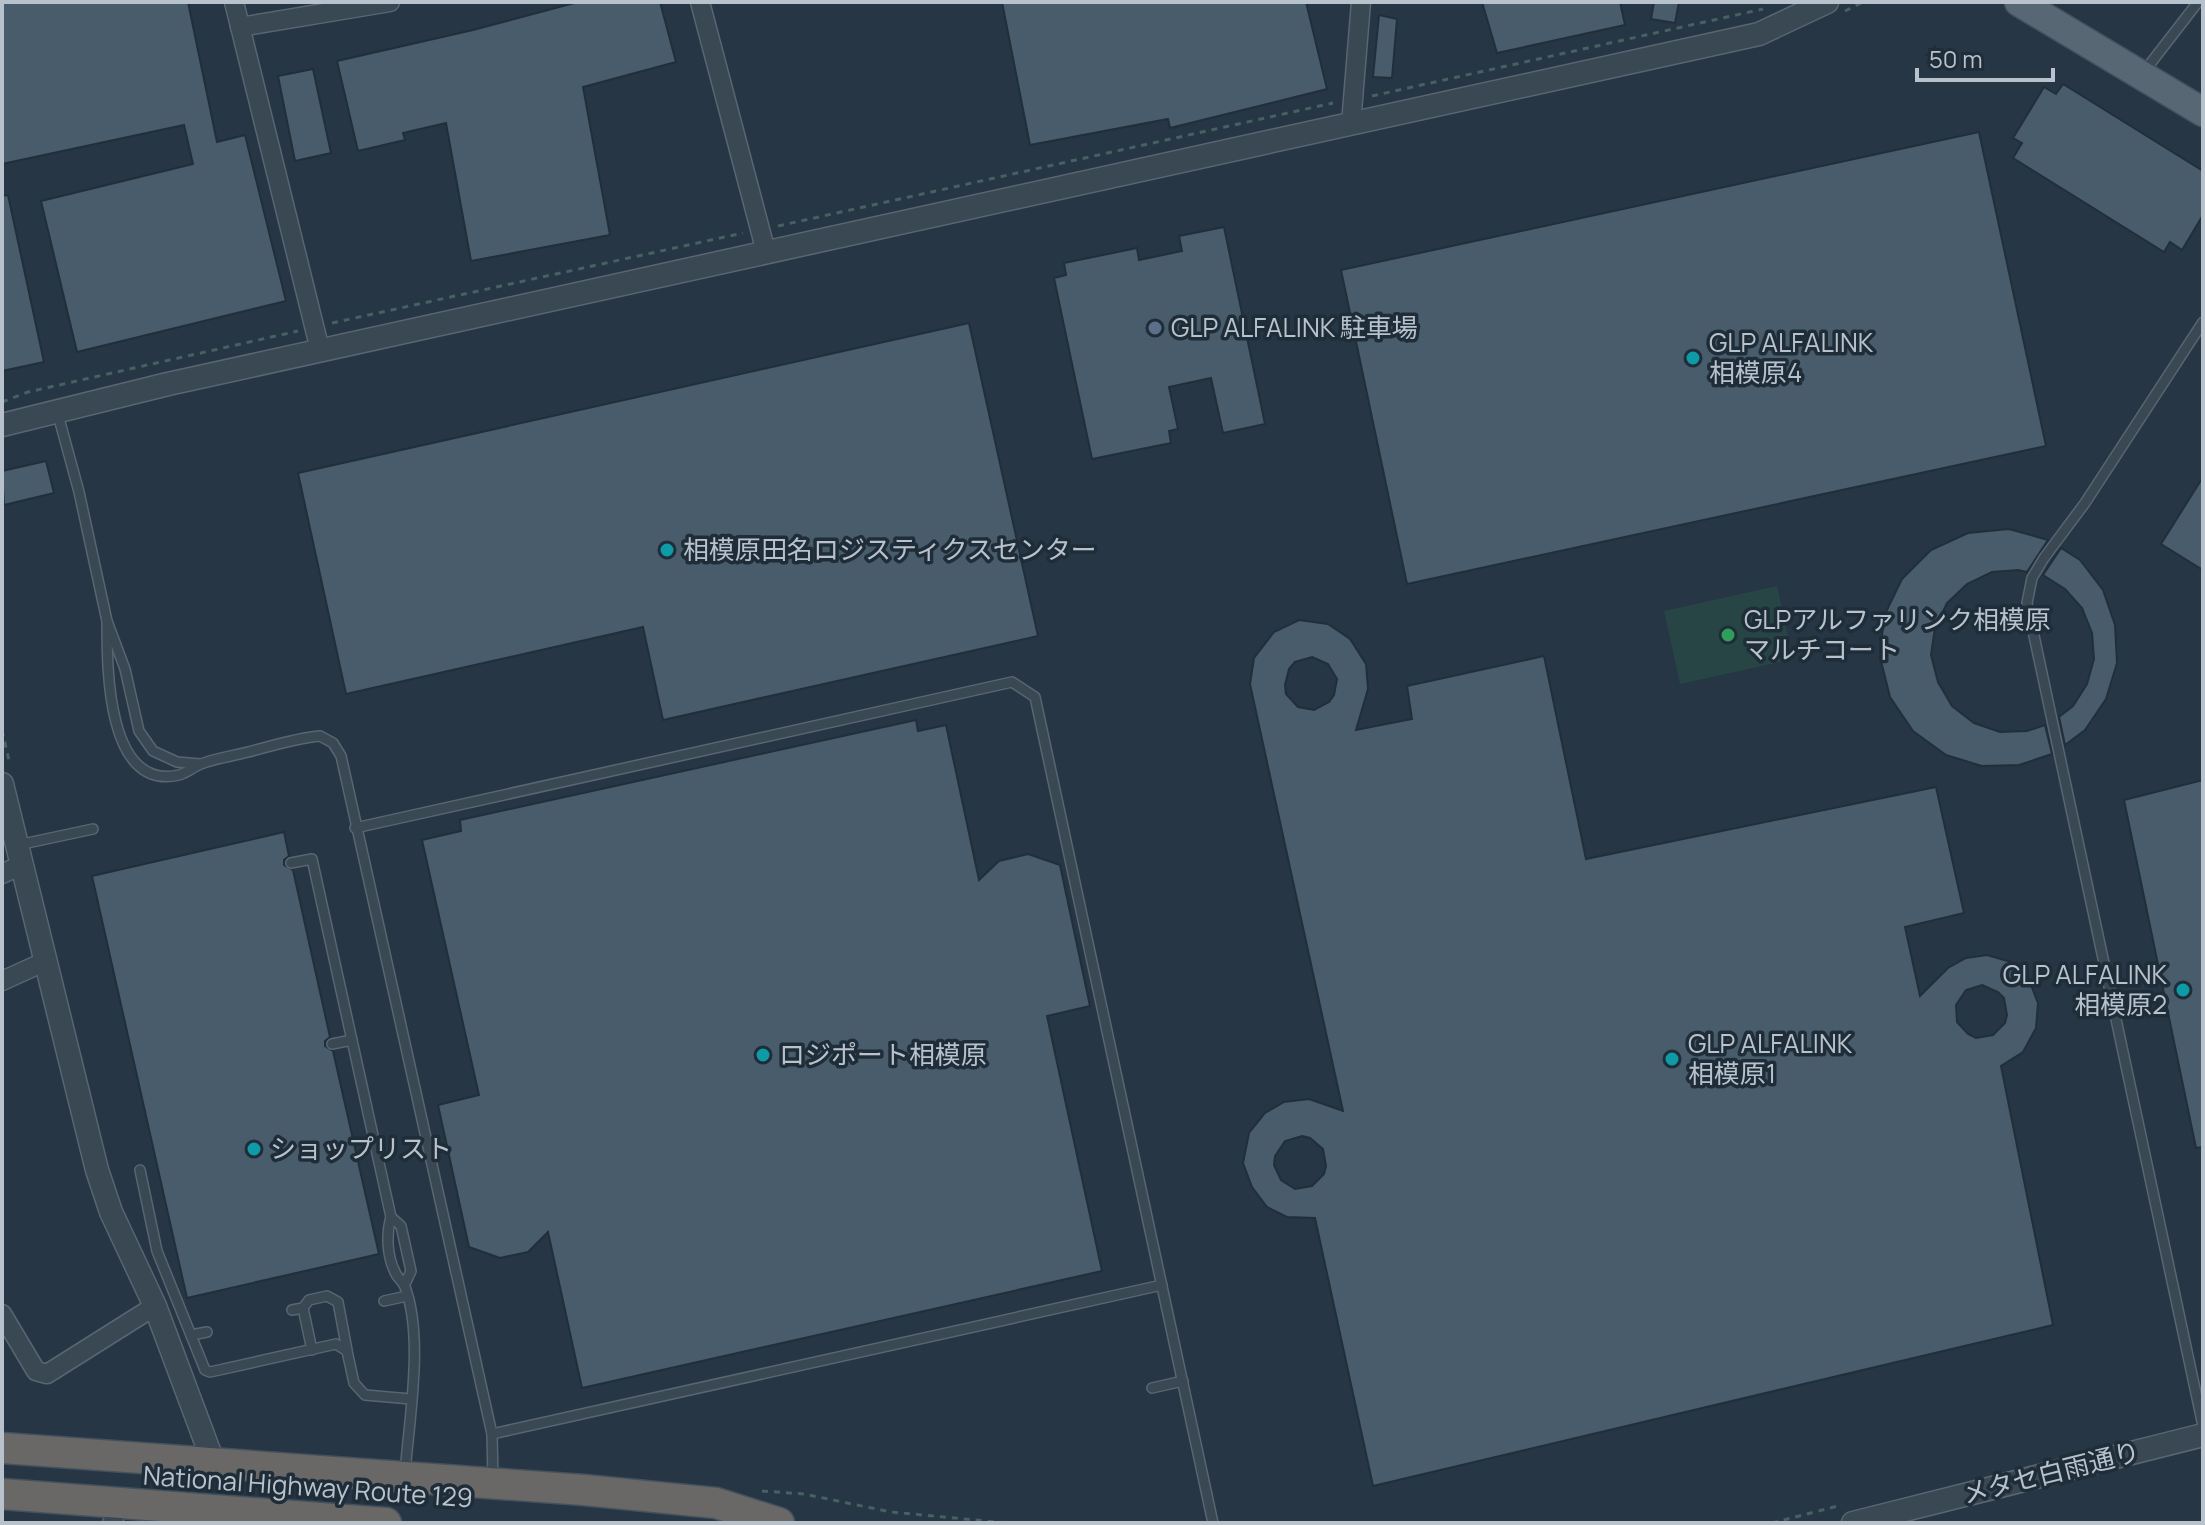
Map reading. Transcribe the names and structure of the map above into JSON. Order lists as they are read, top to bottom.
{
  "streets": {
    "highway": ["National Highway Route 129"],
    "street": ["メタセ白雨通り"]
  },
  "places": [
    "GLP ALFALINK 駐車場",
    "GLP ALFALINK 相模原4",
    "相模原田名ロジスティクスセンター",
    "GLPアルファリンク相模原 マルチコート",
    "GLP ALFALINK 相模原2",
    "ロジポート相模原",
    "GLP ALFALINK 相模原1",
    "ショップリスト"
  ],
  "scale_bar": "50 m"
}
